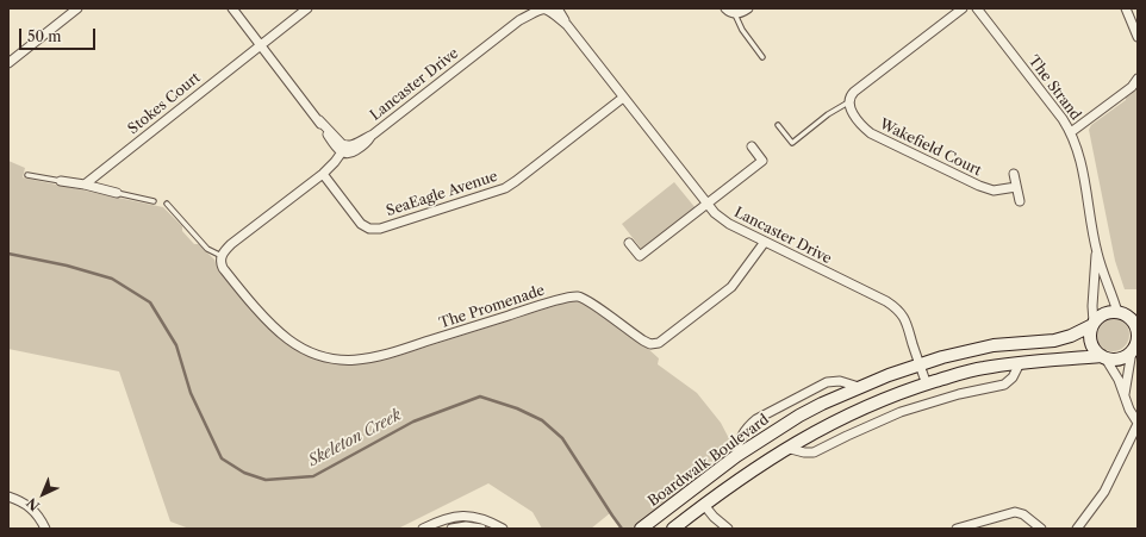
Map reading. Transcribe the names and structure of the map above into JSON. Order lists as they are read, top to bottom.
{
  "streets": {
    "main road": ["Boardwalk Boulevard"],
    "street": [
      "Lancaster Drive",
      "The Strand",
      "Stokes Court",
      "Wakefield Court",
      "SeaEagle Avenue",
      "The Promenade"
    ]
  },
  "crossings": [
    ["Lancaster Drive", "SeaEagle Avenue"],
    ["Lancaster Drive", "The Promenade"],
    ["Lancaster Drive", "Boardwalk Boulevard"],
    ["The Strand", "Boardwalk Boulevard"]
  ],
  "water": ["Skeleton Creek"],
  "scale_bar": "50 m",
  "north": "bottom left"
}
